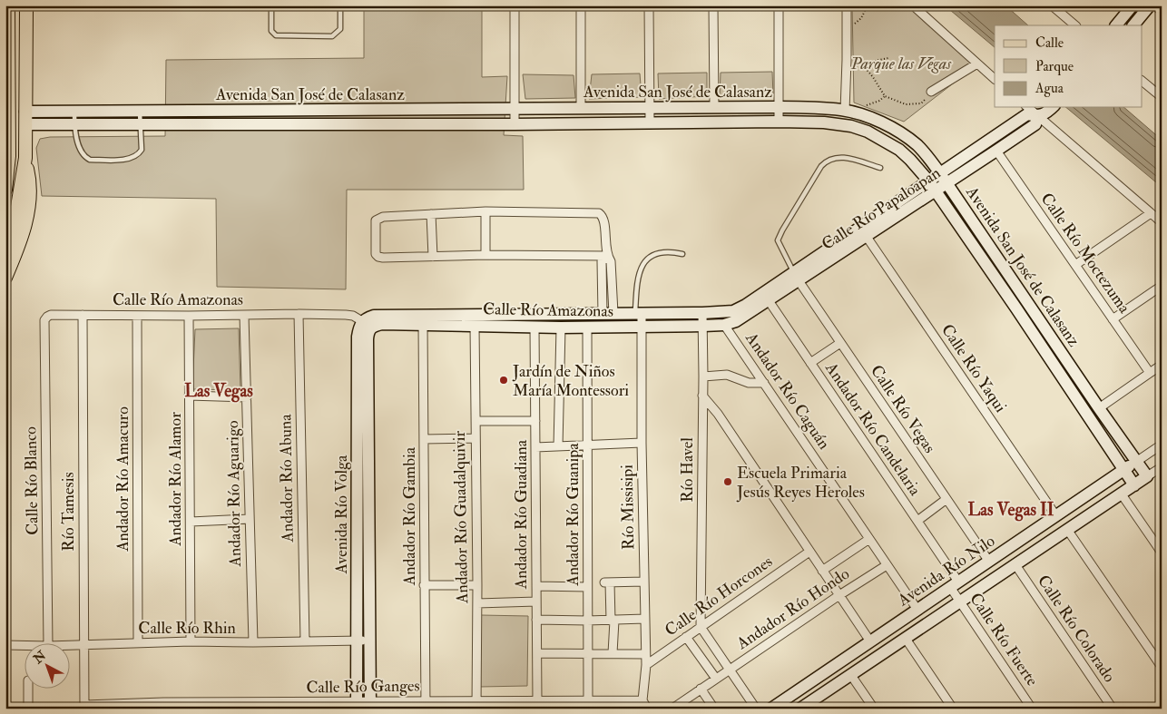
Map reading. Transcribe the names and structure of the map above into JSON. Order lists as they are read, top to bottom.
{
  "streets": {
    "street": [
      "Avenida San José de Calasanz",
      "Calle Río Papaloapan",
      "Calle Río Moctezuma",
      "Calle Río Amazonas",
      "Calle Río Yaqui",
      "Andador Río Caguán",
      "Calle Río Vegas",
      "Andador Río Candelaria",
      "Río Havel",
      "Andador Río Abuna",
      "Andador Río Amacuro",
      "Andador Río Alamor",
      "Calle Río Blanco",
      "Andador Río Aguarigo",
      "Río Missisipi",
      "Río Tamesis",
      "Avenida Río Volga",
      "Andador Río Guadiana",
      "Andador Río Guanipa",
      "Andador Río Gambia",
      "Andador Río Guadalquivir",
      "Avenida Río Nilo",
      "Calle Río Horcones",
      "Andador Río Hondo",
      "Calle Río Rhin",
      "Calle Río Colorado",
      "Calle Río Fuerte",
      "Calle Río Ganges"
    ]
  },
  "crossings": [
    ["Avenida San José de Calasanz", "Calle Río Papaloapan"],
    ["Avenida San José de Calasanz", "Avenida Río Nilo"],
    ["Calle Río Papaloapan", "Calle Río Moctezuma"],
    ["Calle Río Papaloapan", "Calle Río Amazonas"],
    ["Calle Río Papaloapan", "Calle Río Yaqui"],
    ["Calle Río Papaloapan", "Calle Río Vegas"],
    ["Calle Río Papaloapan", "Andador Río Candelaria"],
    ["Calle Río Amazonas", "Andador Río Caguán"],
    ["Calle Río Amazonas", "Río Havel"],
    ["Calle Río Amazonas", "Andador Río Abuna"],
    ["Calle Río Amazonas", "Andador Río Amacuro"],
    ["Calle Río Amazonas", "Andador Río Alamor"],
    ["Calle Río Amazonas", "Calle Río Blanco"],
    ["Calle Río Amazonas", "Andador Río Aguarigo"],
    ["Calle Río Amazonas", "Río Missisipi"],
    ["Calle Río Amazonas", "Río Tamesis"],
    ["Calle Río Amazonas", "Avenida Río Volga"],
    ["Calle Río Amazonas", "Andador Río Guadiana"],
    ["Calle Río Amazonas", "Andador Río Guanipa"],
    ["Calle Río Amazonas", "Andador Río Gambia"],
    ["Calle Río Amazonas", "Andador Río Guadalquivir"],
    ["Calle Río Yaqui", "Avenida Río Nilo"],
    ["Andador Río Caguán", "Avenida Río Nilo"],
    ["Andador Río Caguán", "Andador Río Hondo"],
    ["Calle Río Vegas", "Avenida Río Nilo"],
    ["Andador Río Candelaria", "Avenida Río Nilo"],
    ["Andador Río Candelaria", "Calle Río Fuerte"],
    ["Río Havel", "Calle Río Horcones"],
    ["Andador Río Abuna", "Calle Río Rhin"],
    ["Andador Río Amacuro", "Calle Río Rhin"],
    ["Andador Río Alamor", "Calle Río Rhin"],
    ["Andador Río Aguarigo", "Calle Río Rhin"],
    ["Río Missisipi", "Calle Río Horcones"],
    ["Río Missisipi", "Calle Río Ganges"],
    ["Río Tamesis", "Calle Río Rhin"],
    ["Río Tamesis", "Calle Río Ganges"],
    ["Avenida Río Volga", "Calle Río Rhin"],
    ["Avenida Río Volga", "Calle Río Ganges"],
    ["Andador Río Guadiana", "Calle Río Ganges"],
    ["Andador Río Guanipa", "Calle Río Ganges"],
    ["Andador Río Gambia", "Calle Río Ganges"],
    ["Andador Río Guadalquivir", "Calle Río Ganges"],
    ["Avenida Río Nilo", "Calle Río Colorado"],
    ["Avenida Río Nilo", "Calle Río Fuerte"]
  ],
  "districts": ["Las Vegas", "Las Vegas II"],
  "parks": ["Parque las Vegas"],
  "places": ["Jardín de Niños María Montessori", "Escuela Primaria Jesús Reyes Heroles"],
  "legend": ["Calle", "Parque", "Agua"],
  "north": "top left"
}
